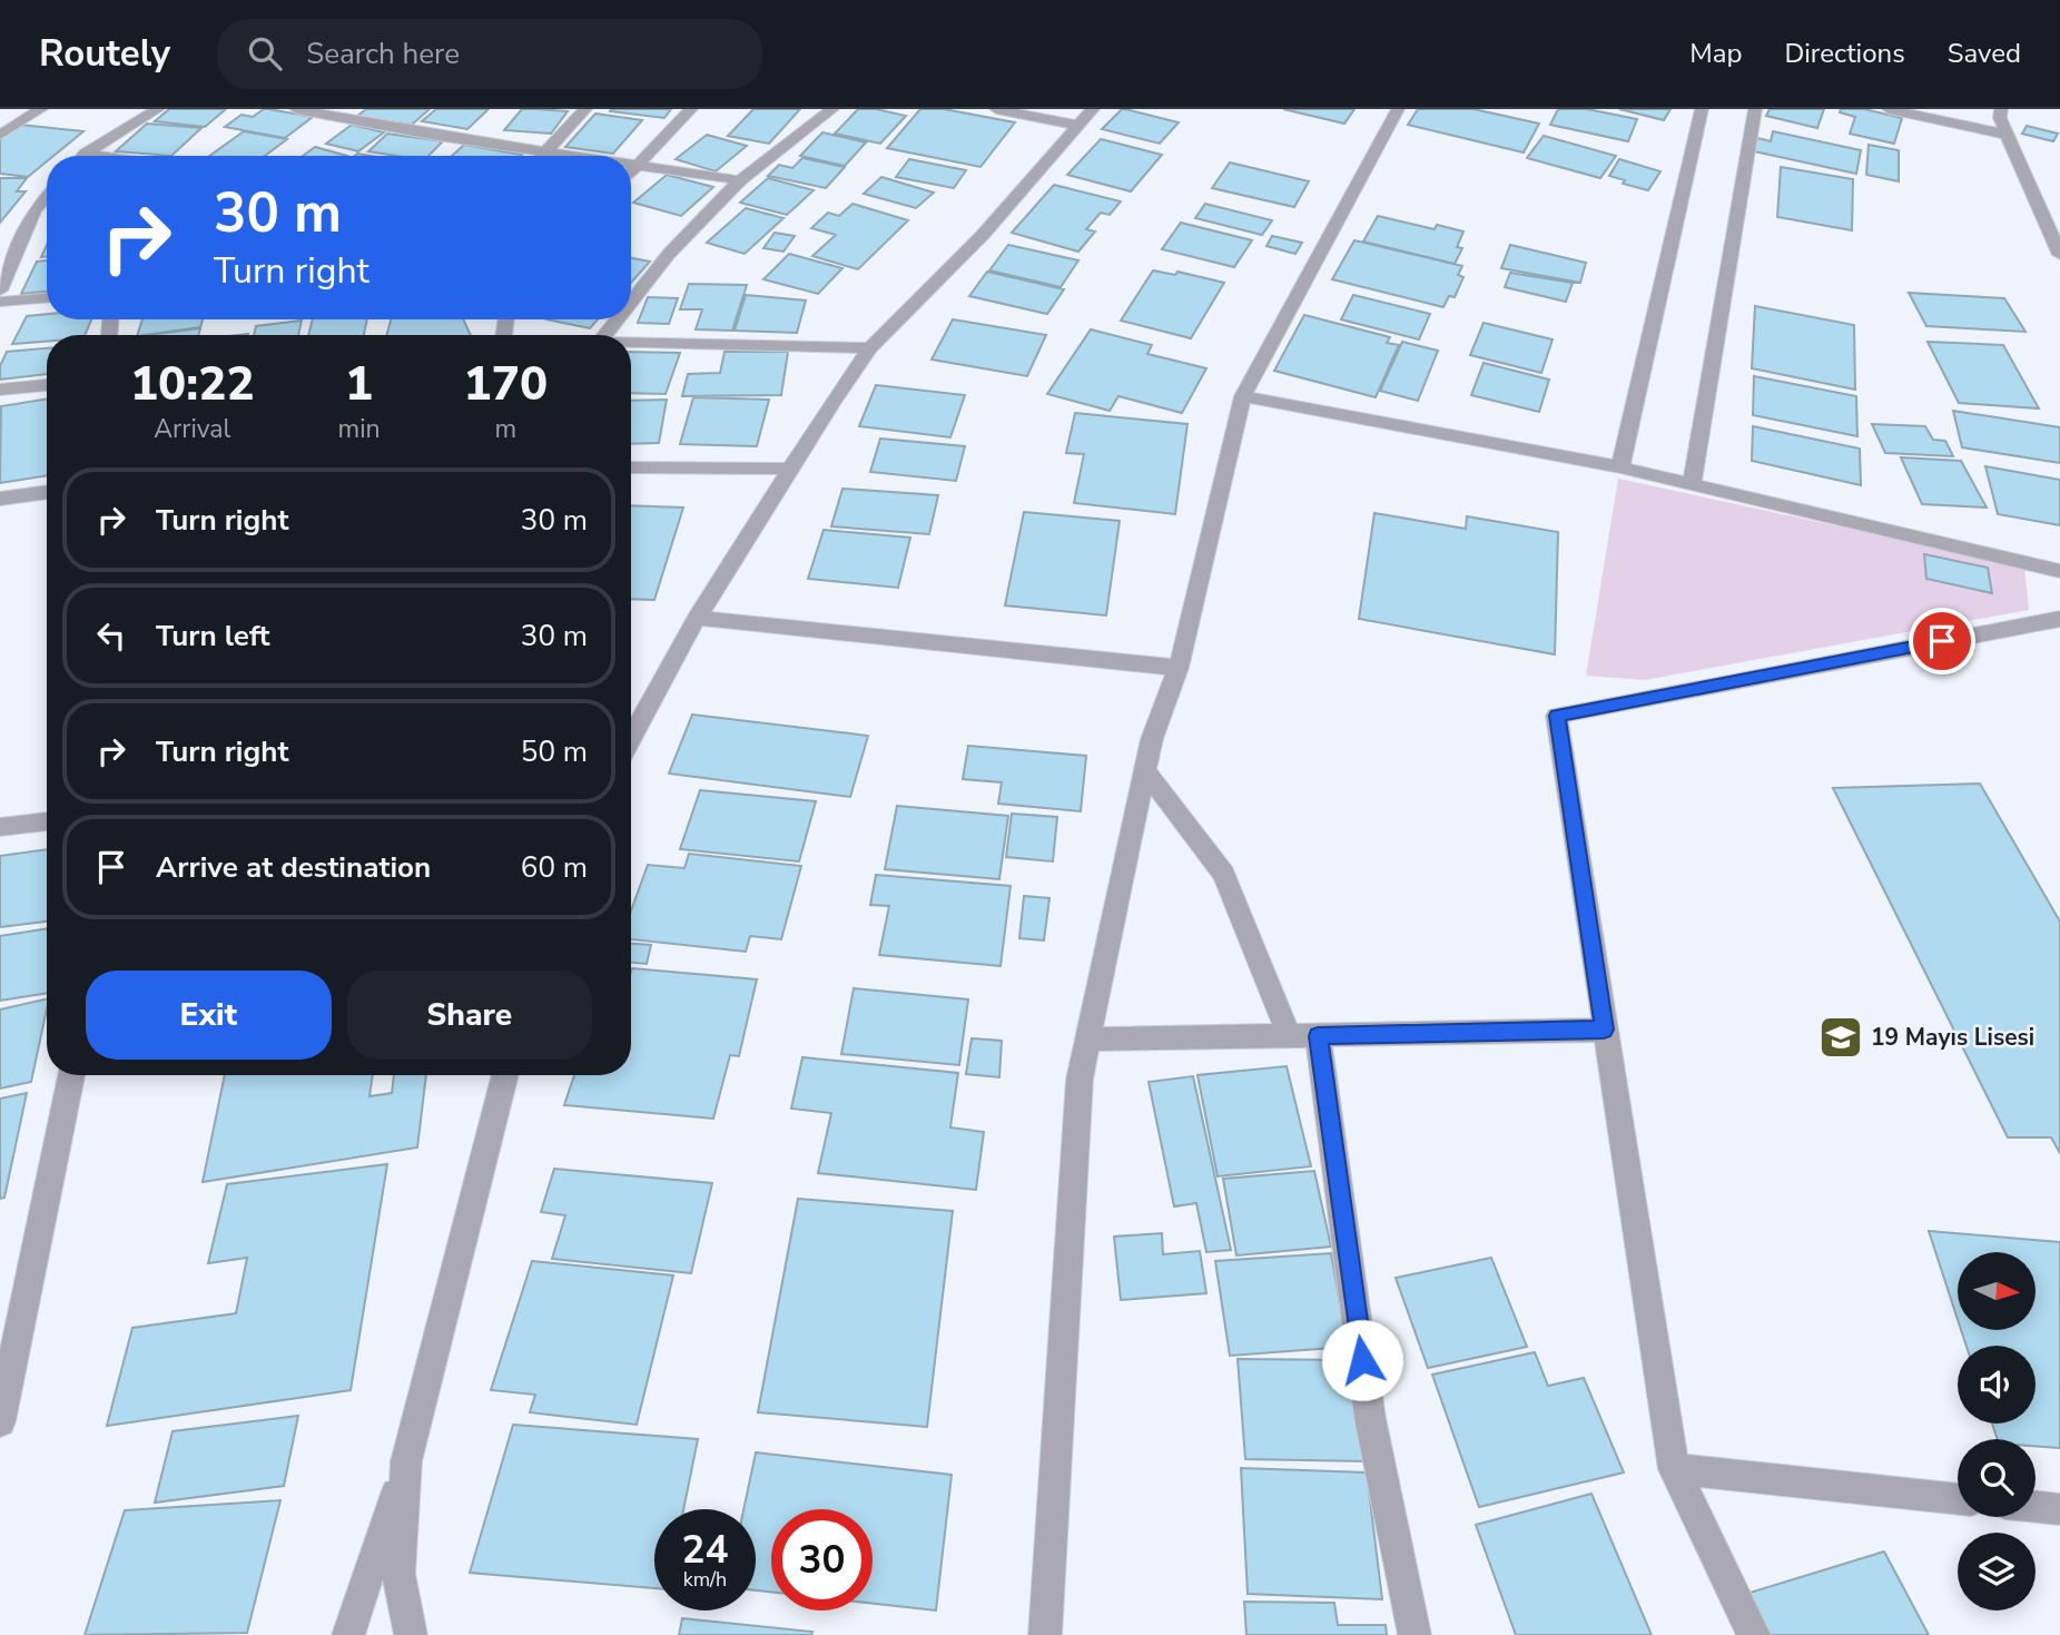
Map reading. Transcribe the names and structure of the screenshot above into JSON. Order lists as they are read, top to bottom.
{
  "places": {
    "school or university": ["19 Mayıs Lisesi"]
  },
  "north": "right",
  "page": {
    "header": "Routely",
    "search": "Search here",
    "nav": ["Map", "Directions", "Saved"],
    "turn": ["30 m", "Turn right"],
    "eta": [
      "10:22",
      "Arrival",
      "1",
      "min",
      "170",
      "m"
    ],
    "list": [
      {
        "name": "Turn right",
        "value": "30 m"
      },
      {
        "name": "Turn left",
        "value": "30 m"
      },
      {
        "name": "Turn right",
        "value": "50 m"
      },
      {
        "name": "Arrive at destination",
        "value": "60 m"
      }
    ],
    "buttons": ["Exit", "Share"],
    "speed": "24 km/h",
    "limit": "30"
  }
}
